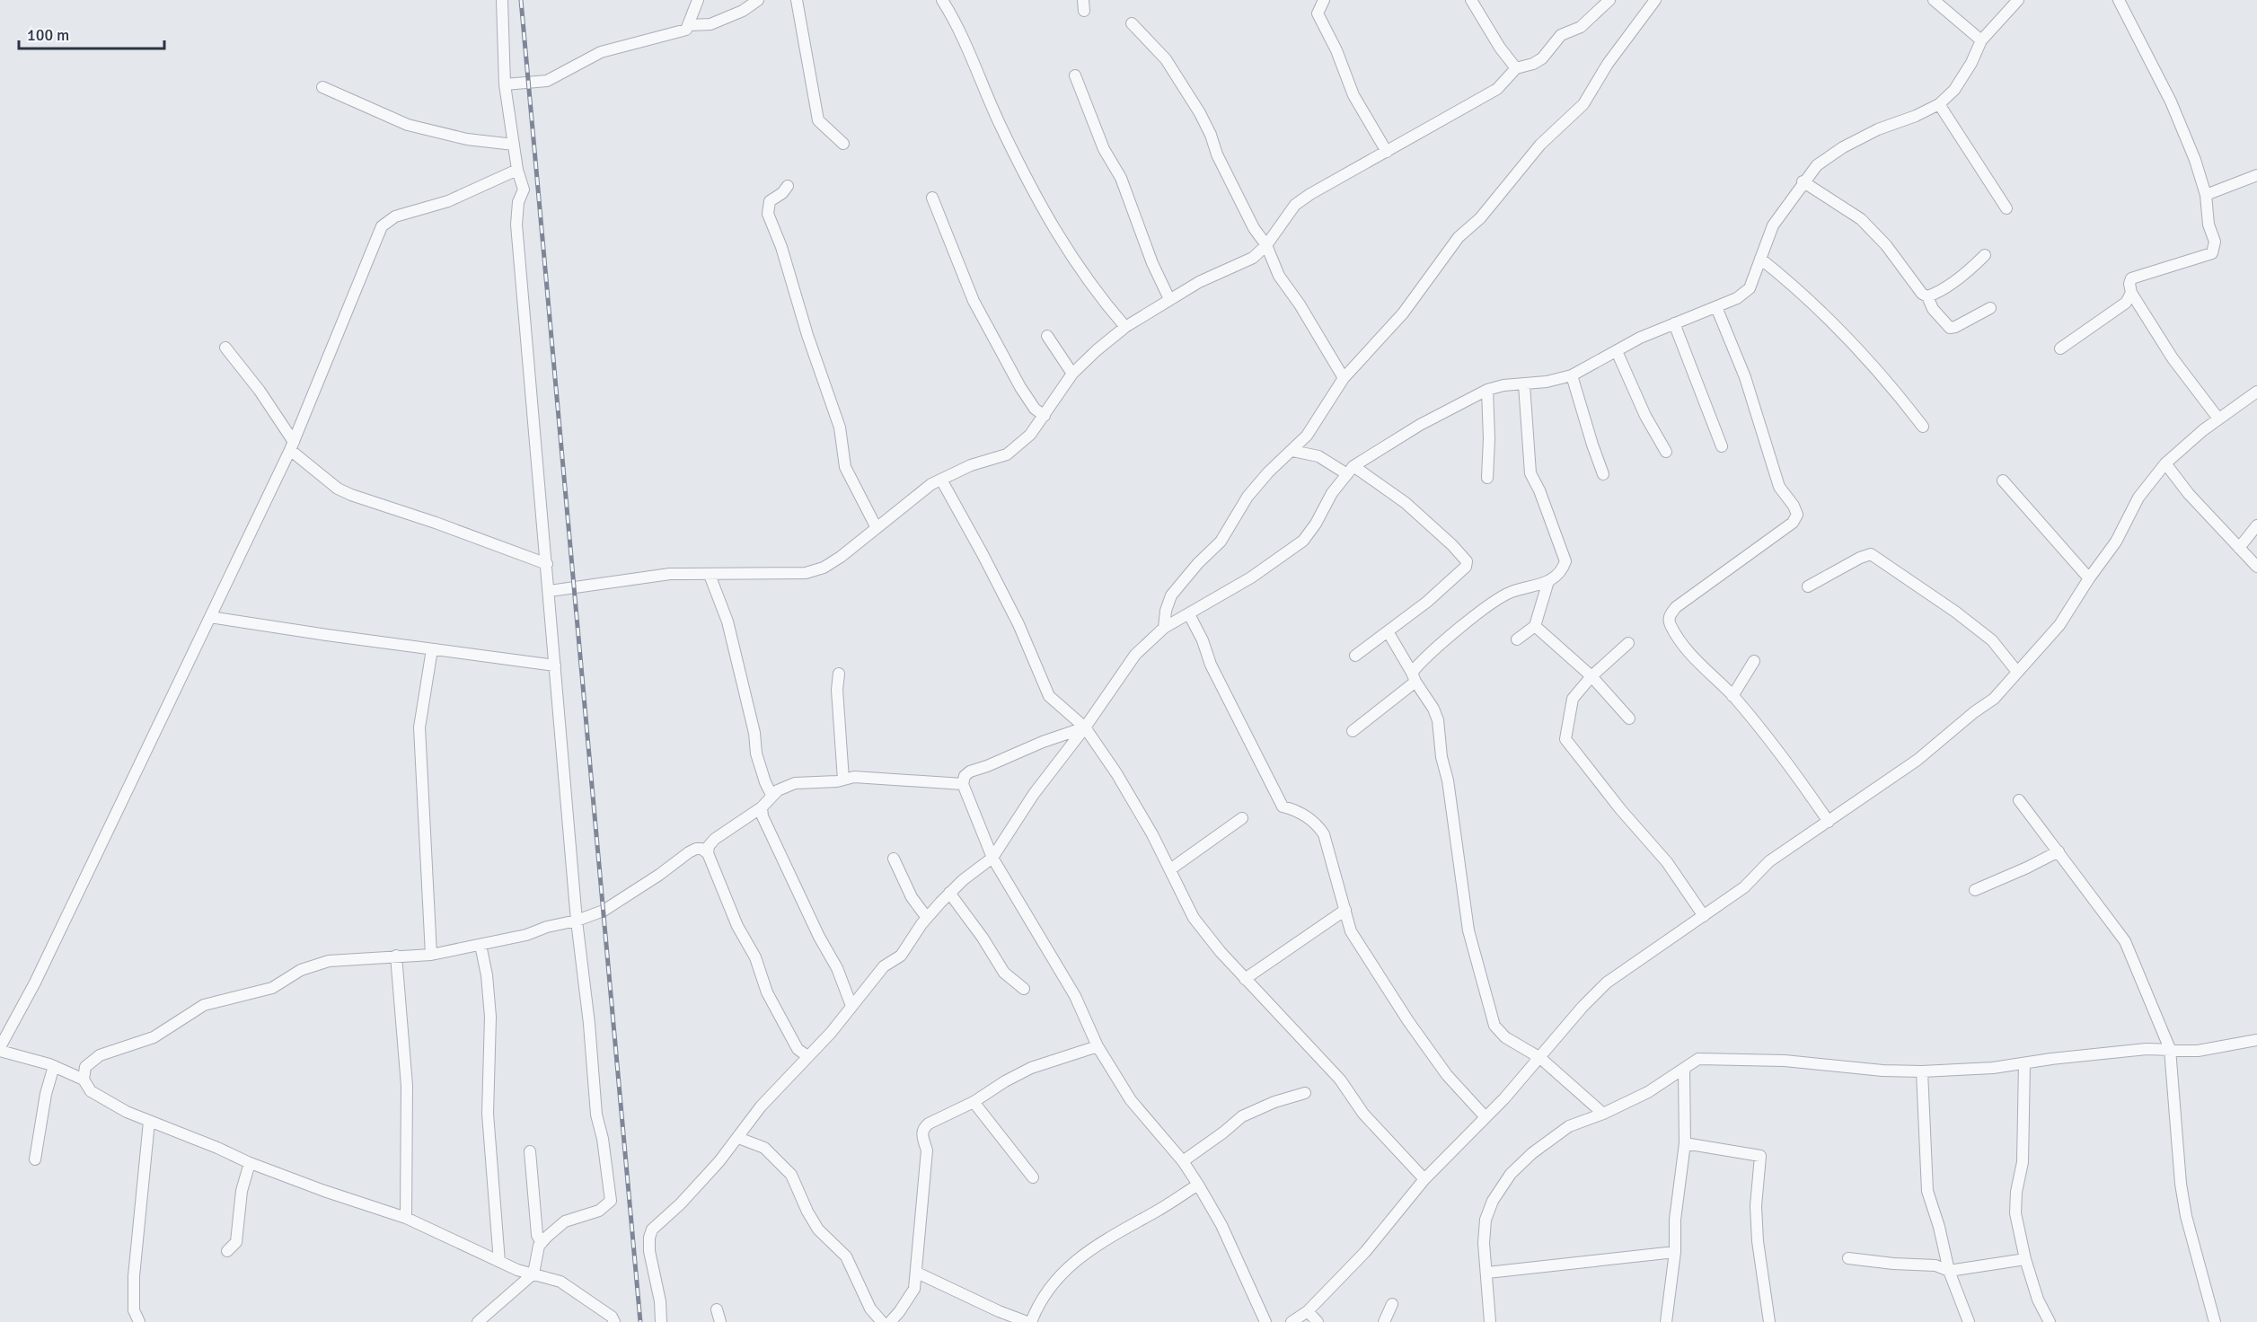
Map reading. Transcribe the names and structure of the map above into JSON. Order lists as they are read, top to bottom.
{
  "scale_bar": "100 m"
}
